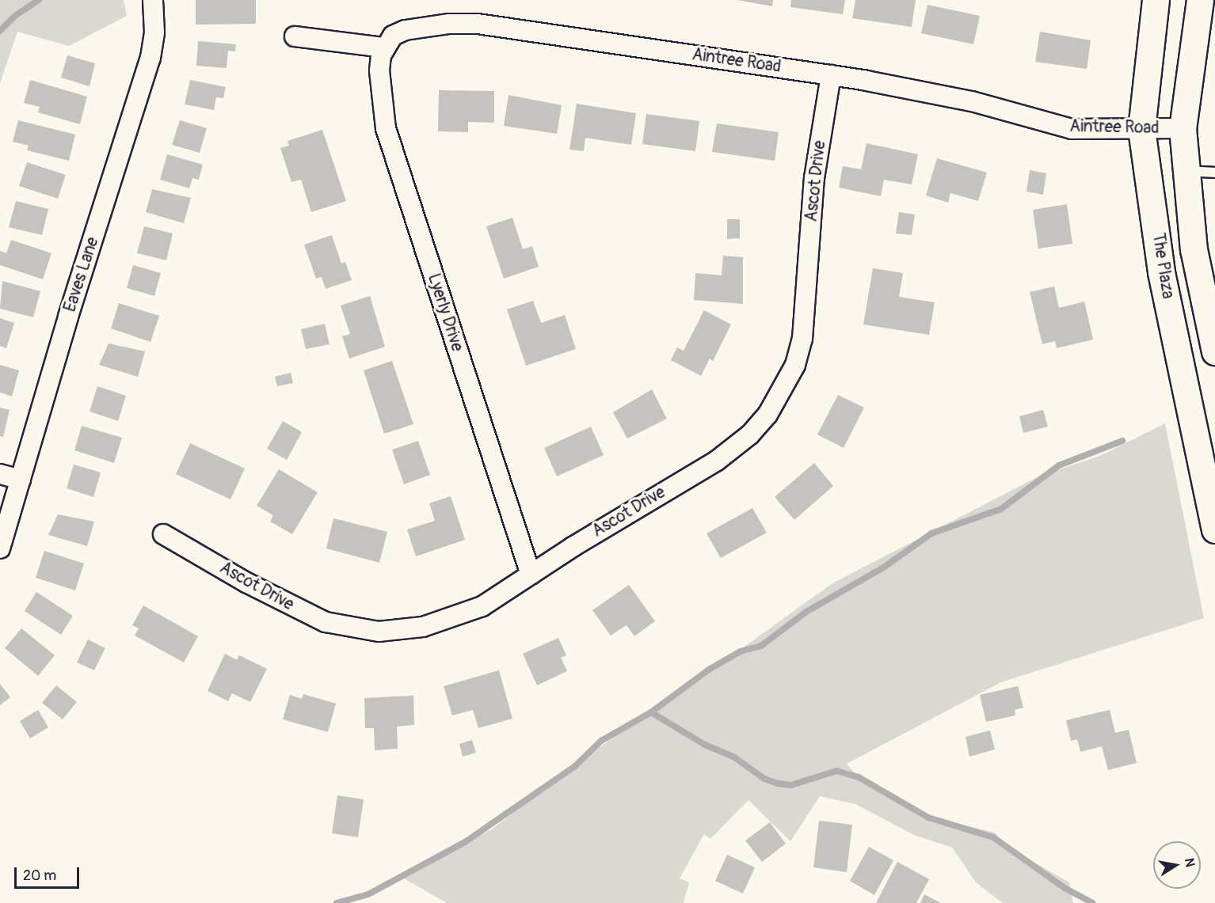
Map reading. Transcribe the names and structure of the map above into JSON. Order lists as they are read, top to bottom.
{
  "streets": {
    "main road": ["The Plaza"],
    "street": [
      "Aintree Road",
      "Ascot Drive",
      "Eaves Lane",
      "Lyerly Drive"
    ]
  },
  "crossings": [
    ["Aintree Road", "Ascot Drive"],
    ["Aintree Road", "The Plaza"],
    ["Aintree Road", "Lyerly Drive"],
    ["Ascot Drive", "Lyerly Drive"]
  ],
  "scale_bar": "20 m",
  "north": "right"
}
